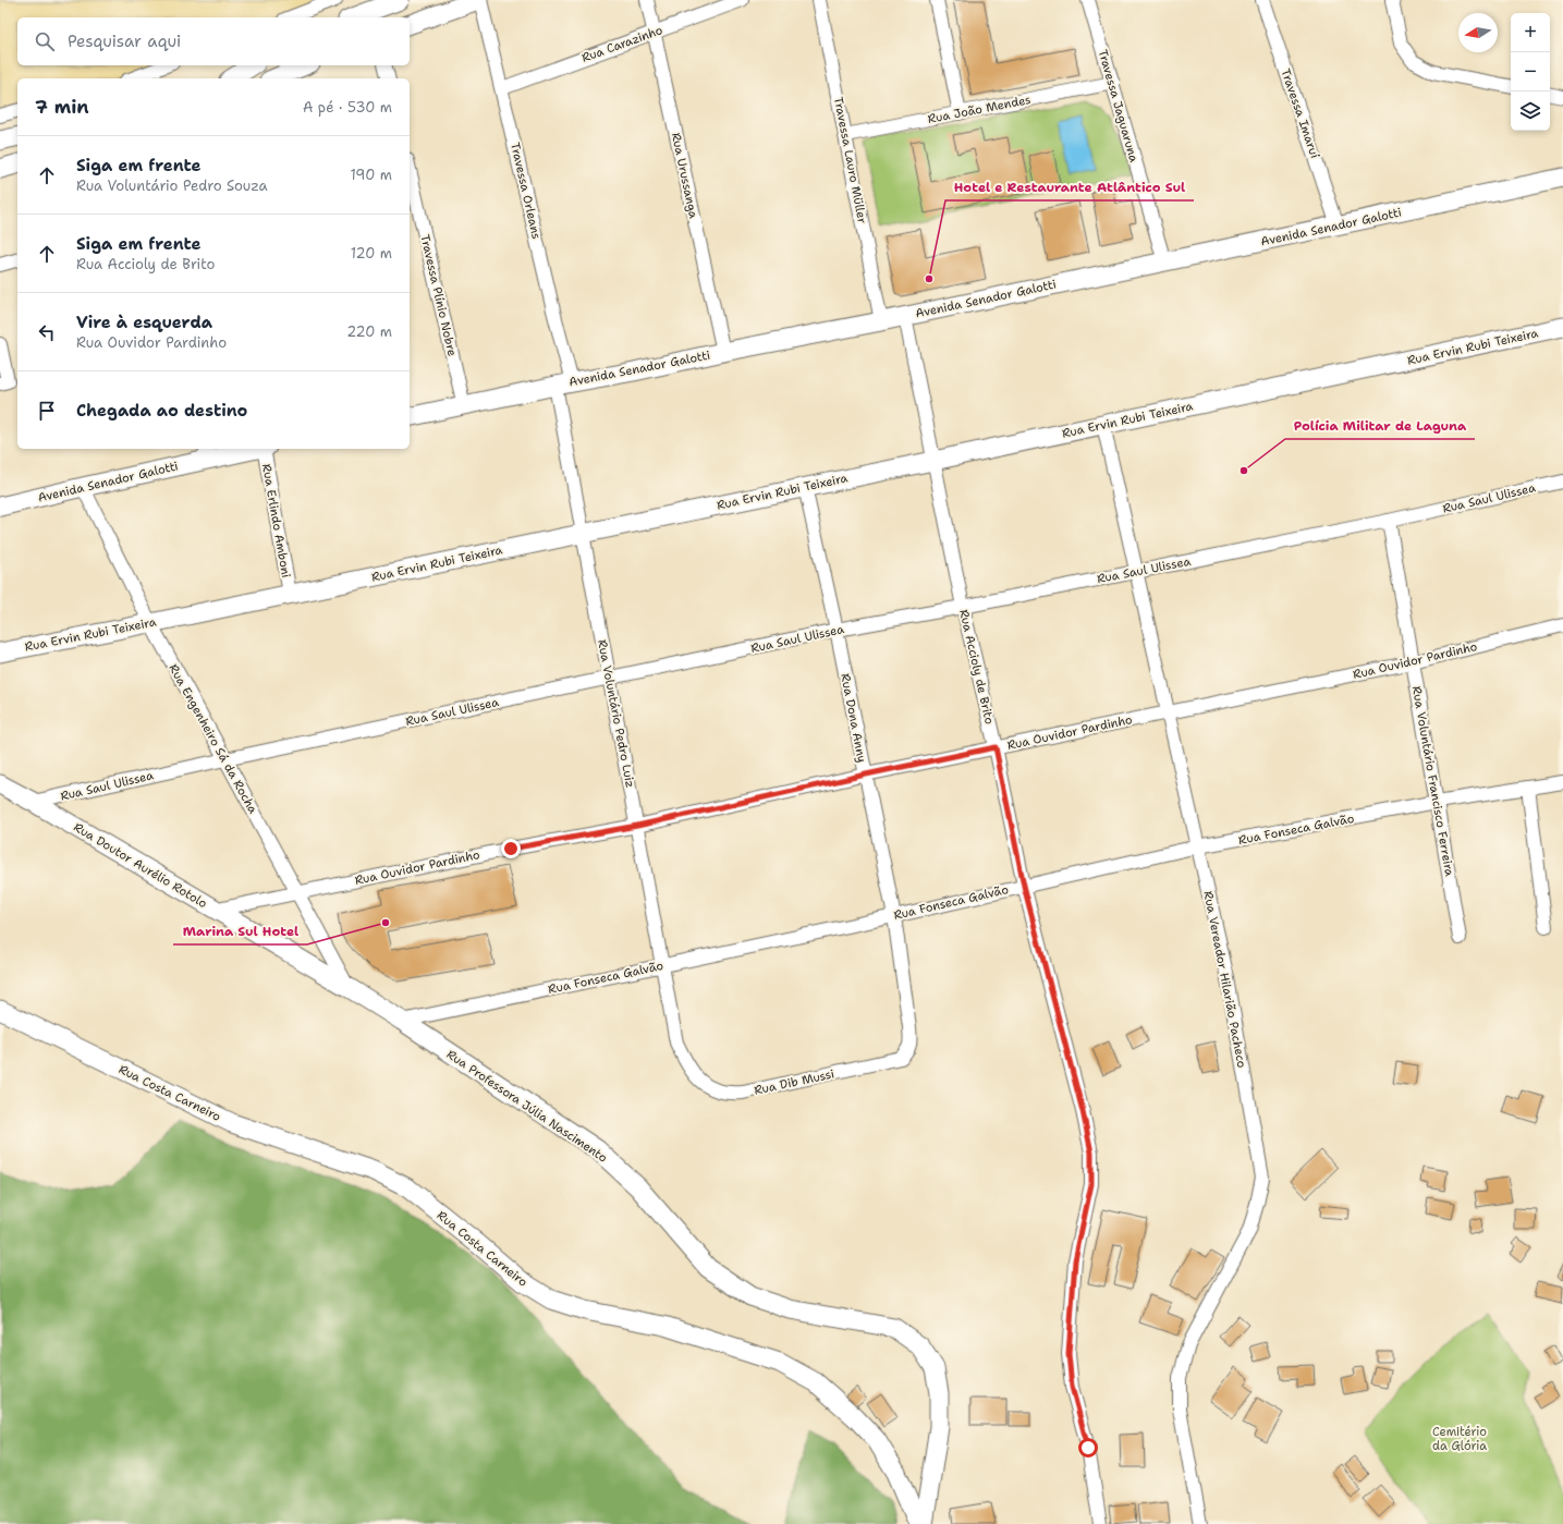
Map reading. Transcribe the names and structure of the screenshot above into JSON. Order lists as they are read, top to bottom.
{
  "streets": {
    "main road": [
      "Avenida Senador Galotti",
      "Rua Ervin Rubi Teixeira",
      "Rua Doutor Aurélio Rotolo",
      "Rua Costa Carneiro",
      "Rua Professora Júlia Nascimento"
    ],
    "street": [
      "Rua Carazinho",
      "Travessa Jaguaruna",
      "Rua João Mendes",
      "Travessa Imaruí",
      "Travessa Lauro Müller",
      "Rua Urussanga",
      "Travessa Orleans",
      "Travessa Plínio Nobre",
      "Rua Saul Ulissea",
      "Rua Erlindo Amboni",
      "Rua Ouvidor Pardinho",
      "Rua Accioly de Brito",
      "Rua Voluntário Pedro Luiz",
      "Rua Dona Anny",
      "Rua Engenheiro Sá da Rocha",
      "Rua Voluntário Francisco Ferreira",
      "Rua Fonseca Galvão",
      "Rua Vereador Hilarião Pacheco",
      "Rua Dib Mussi"
    ]
  },
  "crossings": [
    ["Rua Carazinho", "Rua Urussanga"],
    ["Rua Carazinho", "Travessa Orleans"],
    ["Travessa Jaguaruna", "Rua João Mendes"],
    ["Travessa Jaguaruna", "Avenida Senador Galotti"],
    ["Rua João Mendes", "Travessa Lauro Müller"],
    ["Travessa Imaruí", "Avenida Senador Galotti"],
    ["Travessa Lauro Müller", "Avenida Senador Galotti"],
    ["Rua Urussanga", "Avenida Senador Galotti"],
    ["Travessa Orleans", "Avenida Senador Galotti"],
    ["Travessa Orleans", "Rua Voluntário Pedro Luiz"],
    ["Avenida Senador Galotti", "Travessa Plínio Nobre"],
    ["Avenida Senador Galotti", "Rua Accioly de Brito"],
    ["Avenida Senador Galotti", "Rua Voluntário Pedro Luiz"],
    ["Avenida Senador Galotti", "Rua Engenheiro Sá da Rocha"],
    ["Rua Ervin Rubi Teixeira", "Rua Erlindo Amboni"],
    ["Rua Ervin Rubi Teixeira", "Rua Accioly de Brito"],
    ["Rua Ervin Rubi Teixeira", "Rua Voluntário Pedro Luiz"],
    ["Rua Ervin Rubi Teixeira", "Rua Dona Anny"],
    ["Rua Ervin Rubi Teixeira", "Rua Engenheiro Sá da Rocha"],
    ["Rua Ervin Rubi Teixeira", "Rua Vereador Hilarião Pacheco"],
    ["Rua Saul Ulissea", "Rua Accioly de Brito"],
    ["Rua Saul Ulissea", "Rua Voluntário Pedro Luiz"],
    ["Rua Saul Ulissea", "Rua Dona Anny"],
    ["Rua Saul Ulissea", "Rua Engenheiro Sá da Rocha"],
    ["Rua Saul Ulissea", "Rua Voluntário Francisco Ferreira"],
    ["Rua Saul Ulissea", "Rua Doutor Aurélio Rotolo"],
    ["Rua Saul Ulissea", "Rua Vereador Hilarião Pacheco"],
    ["Rua Ouvidor Pardinho", "Rua Accioly de Brito"],
    ["Rua Ouvidor Pardinho", "Rua Voluntário Pedro Luiz"],
    ["Rua Ouvidor Pardinho", "Rua Dona Anny"],
    ["Rua Ouvidor Pardinho", "Rua Engenheiro Sá da Rocha"],
    ["Rua Ouvidor Pardinho", "Rua Voluntário Francisco Ferreira"],
    ["Rua Ouvidor Pardinho", "Rua Doutor Aurélio Rotolo"],
    ["Rua Ouvidor Pardinho", "Rua Vereador Hilarião Pacheco"],
    ["Rua Accioly de Brito", "Rua Fonseca Galvão"],
    ["Rua Voluntário Pedro Luiz", "Rua Fonseca Galvão"],
    ["Rua Voluntário Pedro Luiz", "Rua Dib Mussi"],
    ["Rua Dona Anny", "Rua Fonseca Galvão"],
    ["Rua Dona Anny", "Rua Dib Mussi"],
    ["Rua Engenheiro Sá da Rocha", "Rua Doutor Aurélio Rotolo"],
    ["Rua Engenheiro Sá da Rocha", "Rua Professora Júlia Nascimento"],
    ["Rua Voluntário Francisco Ferreira", "Rua Fonseca Galvão"],
    ["Rua Fonseca Galvão", "Rua Vereador Hilarião Pacheco"],
    ["Rua Fonseca Galvão", "Rua Professora Júlia Nascimento"],
    ["Rua Doutor Aurélio Rotolo", "Rua Professora Júlia Nascimento"]
  ],
  "parks": ["Cemitério da Glória"],
  "places": ["Hotel e Restaurante Atlântico Sul", "Polícia Militar de Laguna", "Marina Sul Hotel"],
  "north": "left",
  "page": {
    "map_buttons": ["+", "−"],
    "search": "Pesquisar aqui",
    "heading": ["7 min", "A pé · 530 m"],
    "list": [
      ["Siga em frente", "Rua Voluntário Pedro Souza", "190 m"],
      ["Siga em frente", "Rua Accioly de Brito", "120 m"],
      ["Vire à esquerda", "Rua Ouvidor Pardinho", "220 m"],
      "Chegada ao destino"
    ]
  }
}
